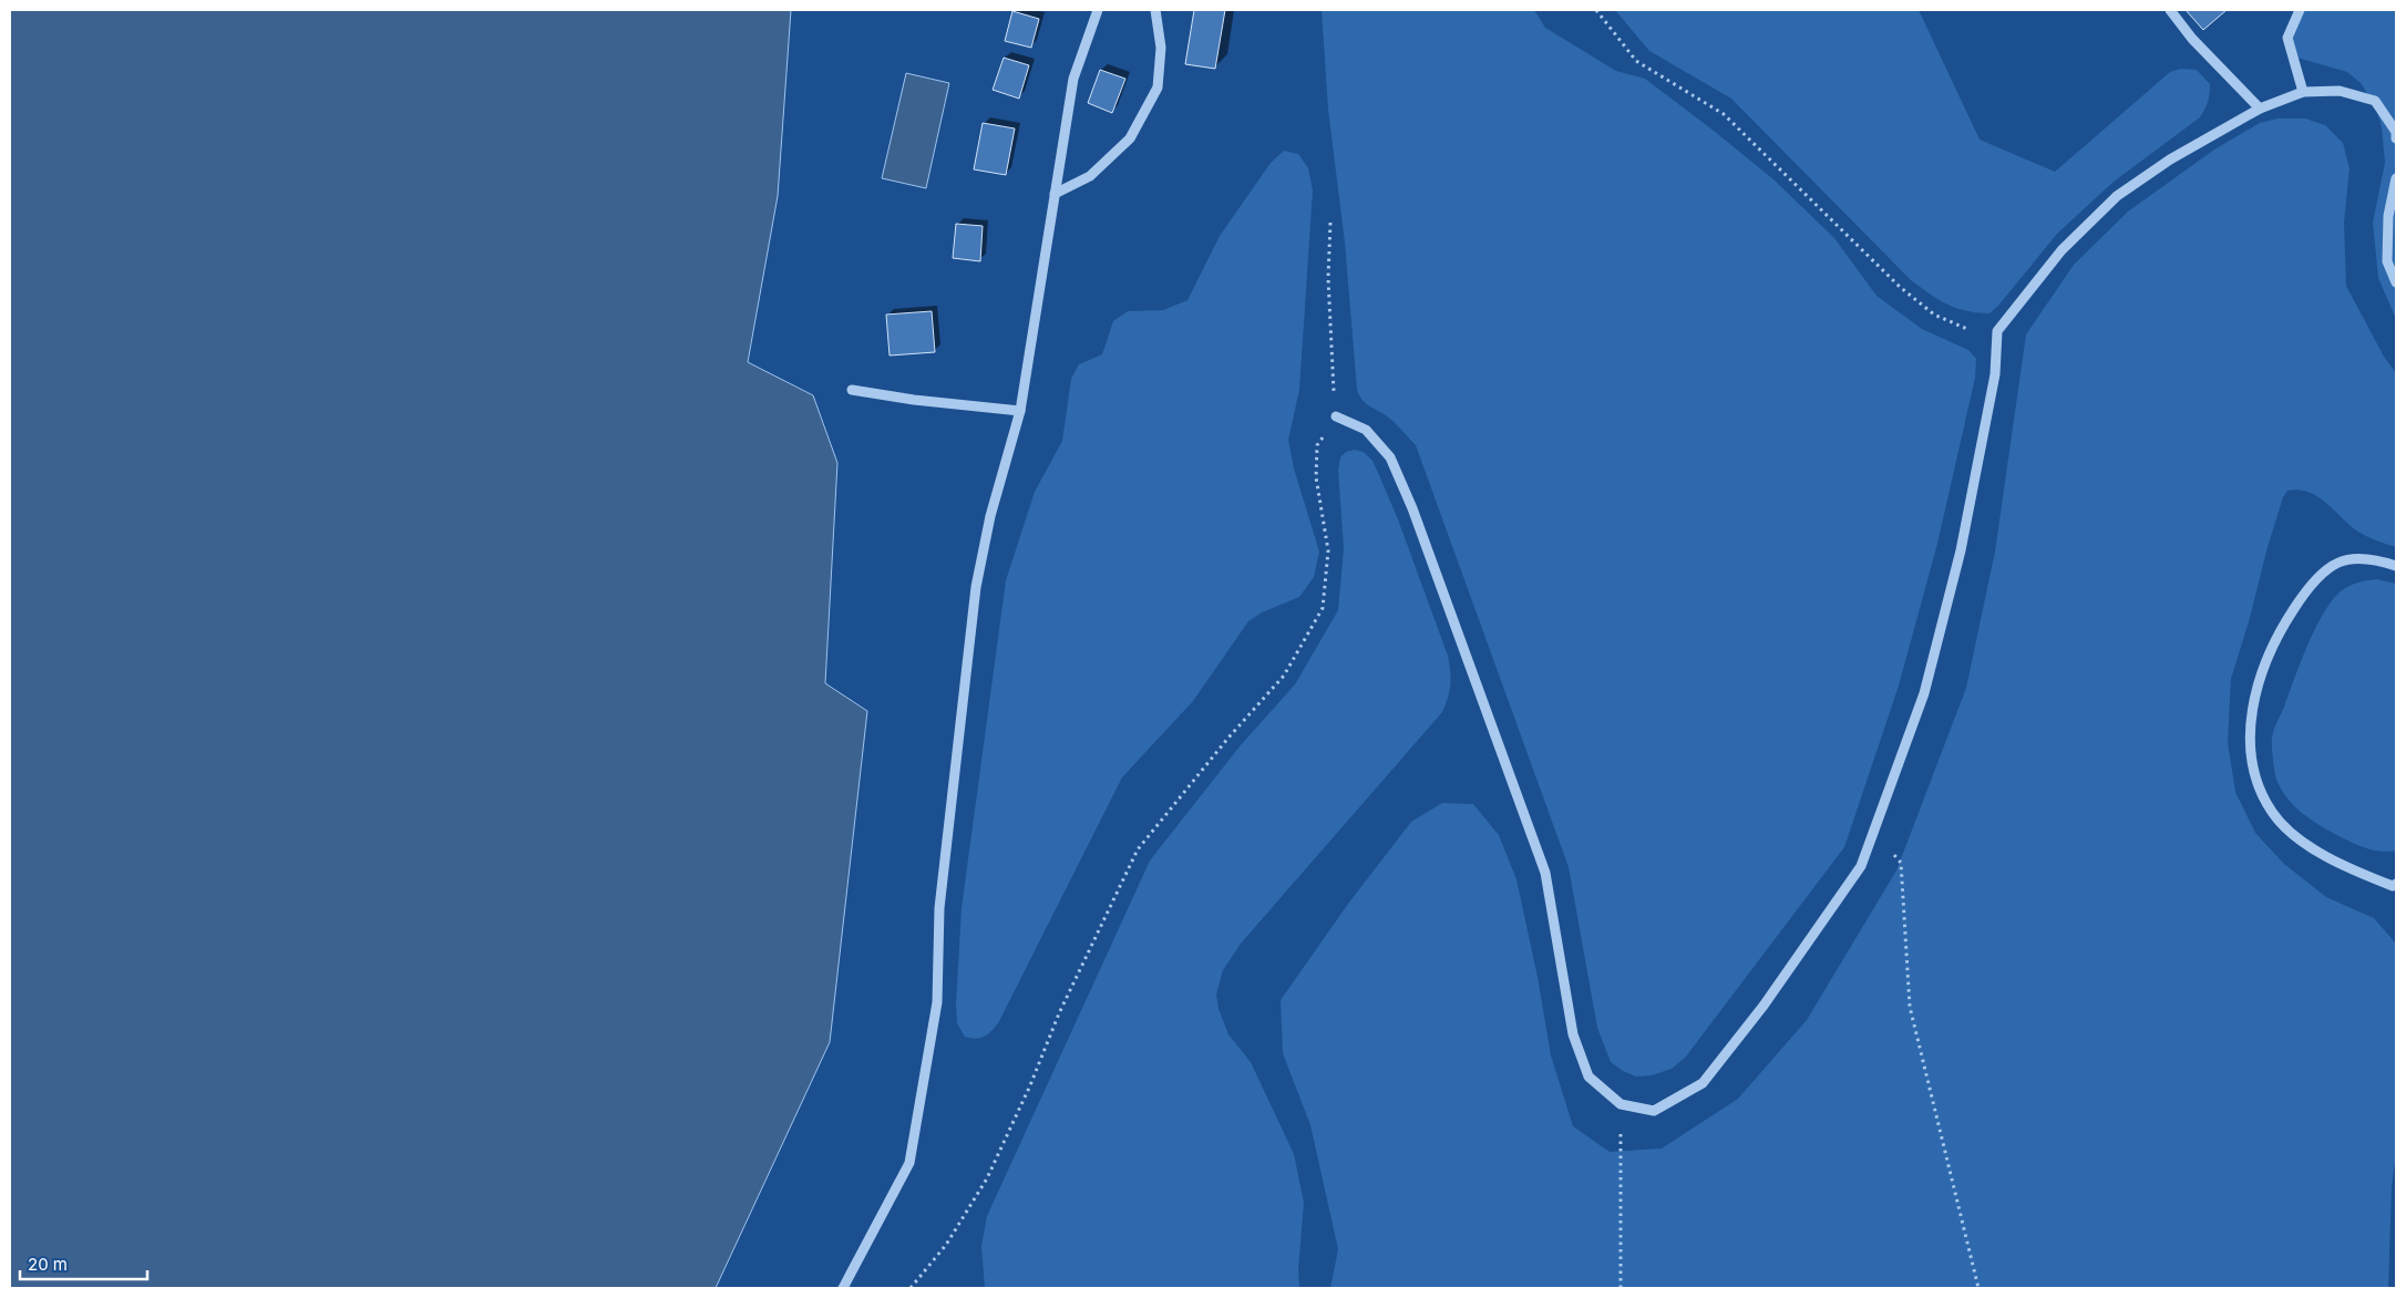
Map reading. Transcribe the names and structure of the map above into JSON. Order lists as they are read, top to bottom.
{
  "scale_bar": "20 m"
}
